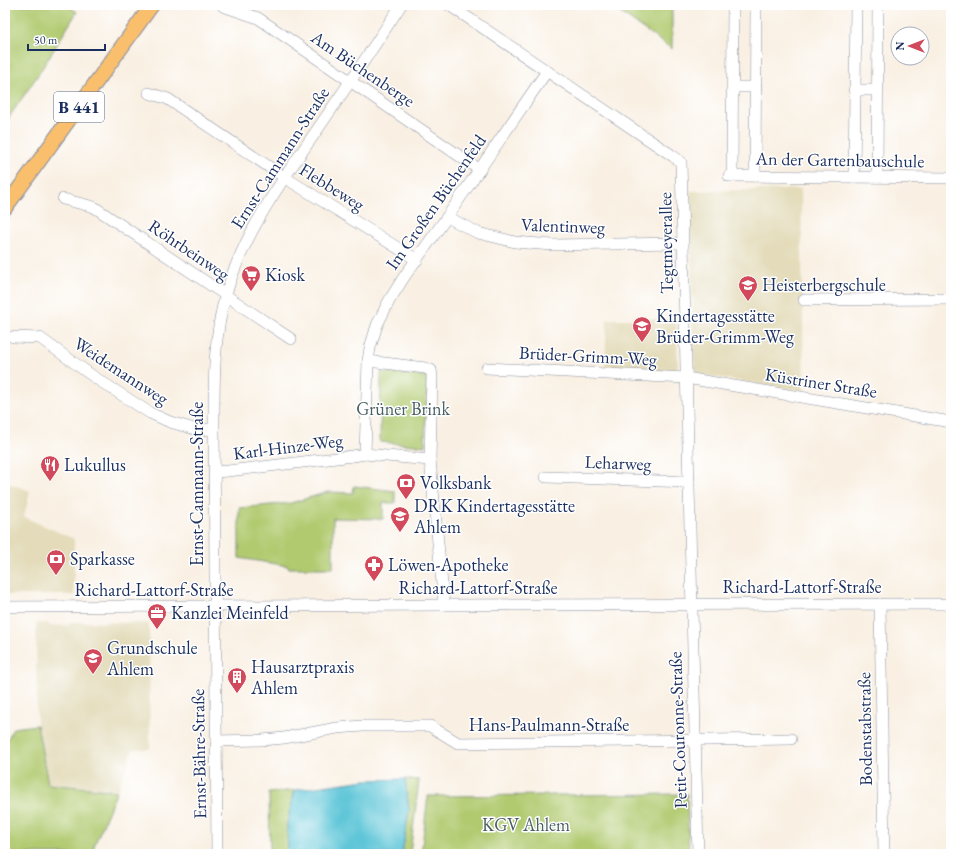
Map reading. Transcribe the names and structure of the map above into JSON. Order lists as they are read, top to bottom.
{
  "streets": {
    "main road": ["B 441"],
    "street": [
      "Am Büchenberge",
      "Ernst-Cammann-Straße",
      "An der Gartenbauschule",
      "Flebbeweg",
      "Im Großen Büchenfeld",
      "Valentinweg",
      "Tegtmeyerallee",
      "Röhrbeinweg",
      "Brüder-Grimm-Weg",
      "Weidemannweg",
      "Küstriner Straße",
      "Karl-Hinze-Weg",
      "Leharweg",
      "Richard-Lattorf-Straße",
      "Hans-Paulmann-Straße",
      "Bodenstabstraße",
      "Petit-Couronne-Straße",
      "Ernst-Bähre-Straße"
    ]
  },
  "crossings": [
    ["Am Büchenberge", "Ernst-Cammann-Straße"],
    ["Am Büchenberge", "Im Großen Büchenfeld"],
    ["Ernst-Cammann-Straße", "Flebbeweg"],
    ["Ernst-Cammann-Straße", "Röhrbeinweg"],
    ["Ernst-Cammann-Straße", "Weidemannweg"],
    ["Ernst-Cammann-Straße", "Karl-Hinze-Weg"],
    ["Ernst-Cammann-Straße", "Richard-Lattorf-Straße"],
    ["Ernst-Cammann-Straße", "Ernst-Bähre-Straße"],
    ["Flebbeweg", "Im Großen Büchenfeld"],
    ["Im Großen Büchenfeld", "Valentinweg"],
    ["Im Großen Büchenfeld", "Tegtmeyerallee"],
    ["Im Großen Büchenfeld", "Karl-Hinze-Weg"],
    ["Valentinweg", "Tegtmeyerallee"],
    ["Tegtmeyerallee", "Brüder-Grimm-Weg"],
    ["Tegtmeyerallee", "Küstriner Straße"],
    ["Tegtmeyerallee", "Leharweg"],
    ["Tegtmeyerallee", "Richard-Lattorf-Straße"],
    ["Tegtmeyerallee", "Petit-Couronne-Straße"],
    ["Brüder-Grimm-Weg", "Küstriner Straße"],
    ["Richard-Lattorf-Straße", "Bodenstabstraße"],
    ["Richard-Lattorf-Straße", "Petit-Couronne-Straße"],
    ["Richard-Lattorf-Straße", "Ernst-Bähre-Straße"],
    ["Hans-Paulmann-Straße", "Petit-Couronne-Straße"],
    ["Hans-Paulmann-Straße", "Ernst-Bähre-Straße"]
  ],
  "parks": ["Grüner Brink", "KGV Ahlem"],
  "places": {
    "supermarket": ["Kiosk"],
    "school or university": [
      "Heisterbergschule",
      "Kindertagesstätte Brüder-Grimm-Weg",
      "DRK Kindertagesstätte Ahlem",
      "Grundschule Ahlem"
    ],
    "restaurant": ["Lukullus"],
    "bank": ["Volksbank", "Sparkasse"],
    "pharmacy": ["Löwen-Apotheke"],
    "office": ["Kanzlei Meinfeld"],
    "building": ["Hausarztpraxis Ahlem"]
  },
  "scale_bar": "50 m",
  "north": "left"
}
